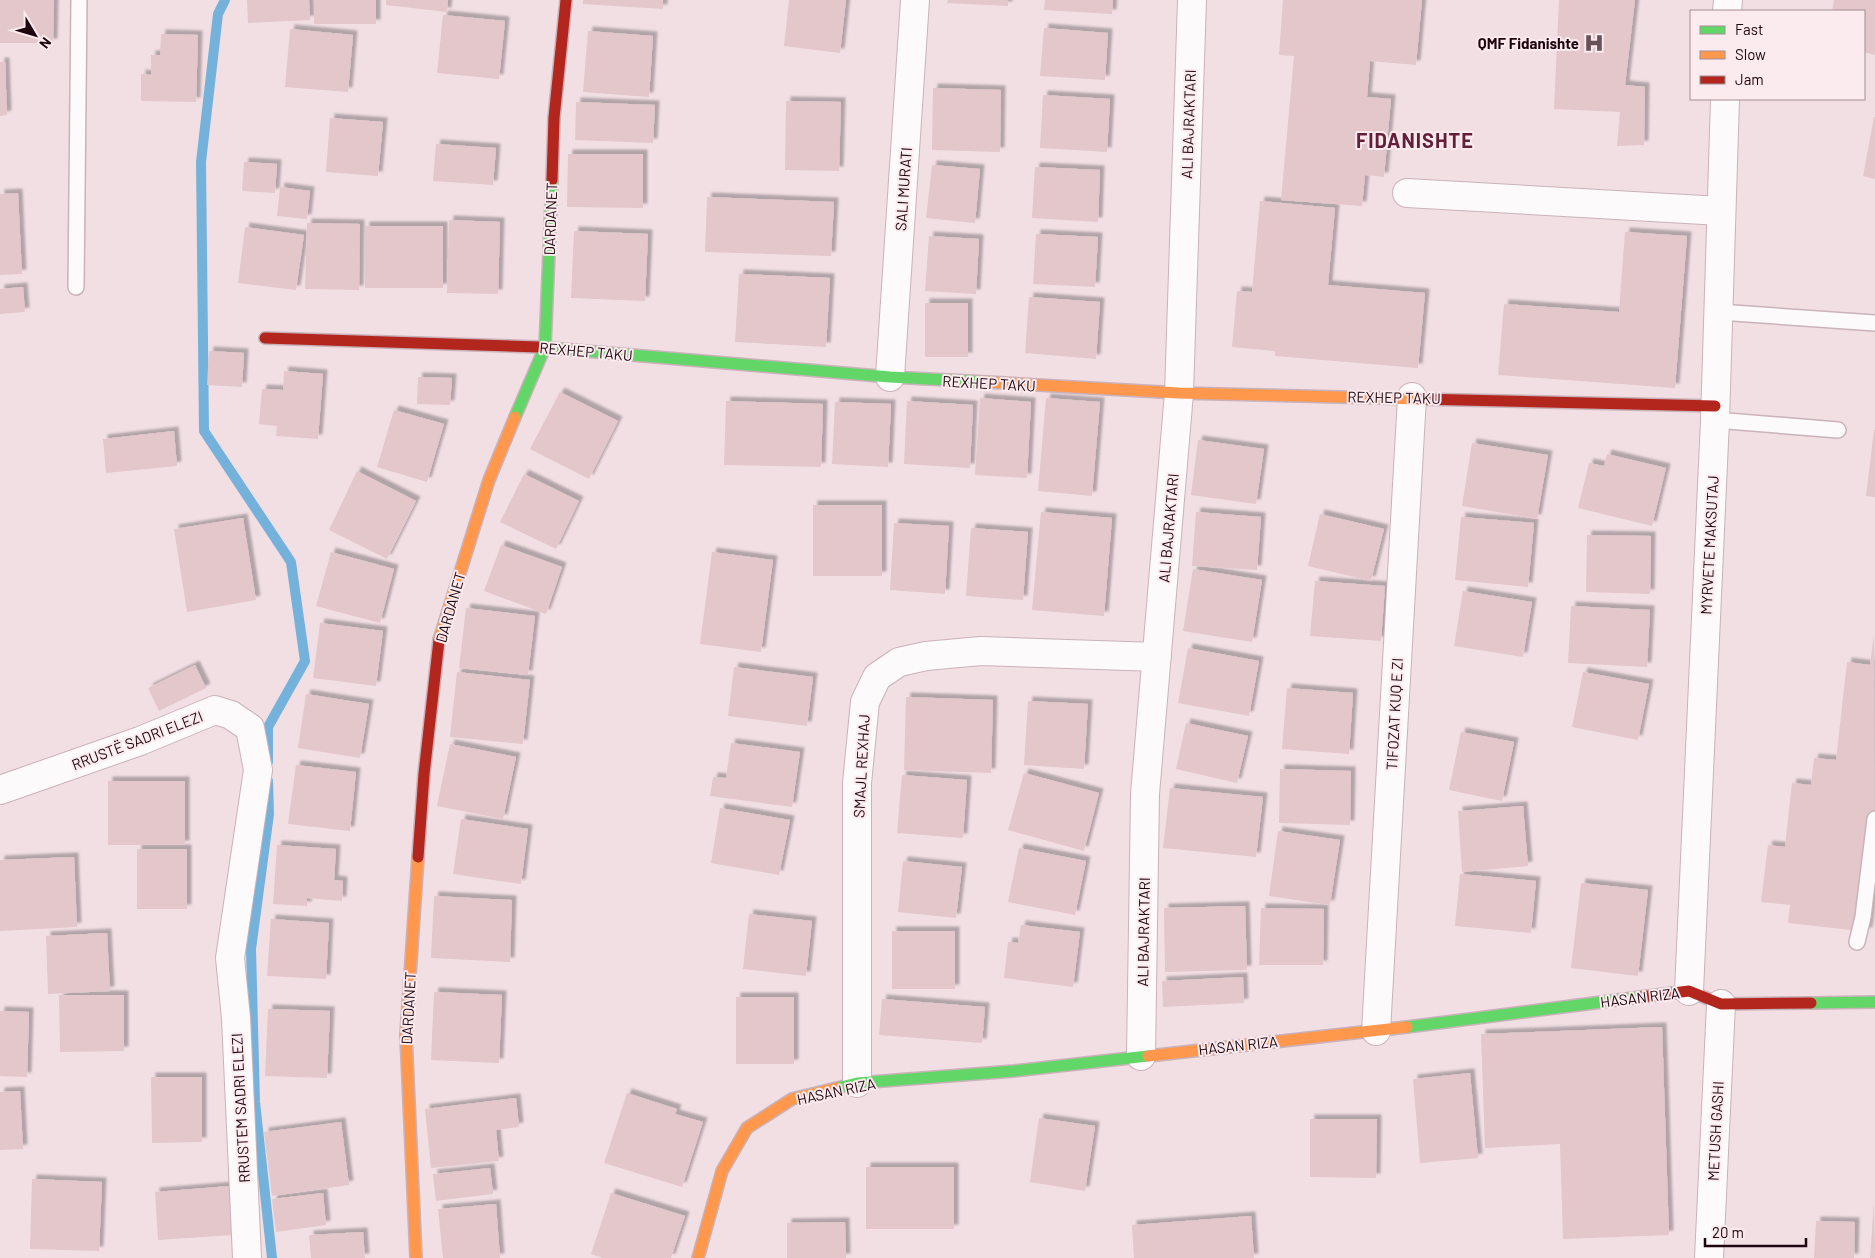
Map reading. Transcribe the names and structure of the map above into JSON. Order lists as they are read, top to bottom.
{
  "streets": {
    "street": [
      "ALI BAJRAKTARI",
      "SALI MURATI",
      "DARDANET",
      "REXHEP TAKU",
      "MYRVETE MAKSUTAJ",
      "TIFOZAT KUQ E ZI",
      "RRUSTË SADRI ELEZI",
      "SMAJL REXHAJ",
      "HASAN RIZA",
      "RRUSTEM SADRI ELEZI",
      "METUSH GASHI"
    ]
  },
  "crossings": [
    ["ALI BAJRAKTARI", "REXHEP TAKU"],
    ["ALI BAJRAKTARI", "SMAJL REXHAJ"],
    ["ALI BAJRAKTARI", "HASAN RIZA"],
    ["SALI MURATI", "REXHEP TAKU"],
    ["DARDANET", "REXHEP TAKU"],
    ["REXHEP TAKU", "MYRVETE MAKSUTAJ"],
    ["REXHEP TAKU", "TIFOZAT KUQ E ZI"],
    ["MYRVETE MAKSUTAJ", "HASAN RIZA"],
    ["TIFOZAT KUQ E ZI", "HASAN RIZA"],
    ["RRUSTË SADRI ELEZI", "RRUSTEM SADRI ELEZI"],
    ["SMAJL REXHAJ", "HASAN RIZA"],
    ["HASAN RIZA", "METUSH GASHI"]
  ],
  "districts": ["FIDANISHTE"],
  "places": {
    "hospital": ["QMF Fidanishte"]
  },
  "legend": ["Fast", "Slow", "Jam"],
  "scale_bar": "20 m",
  "north": "bottom right"
}
